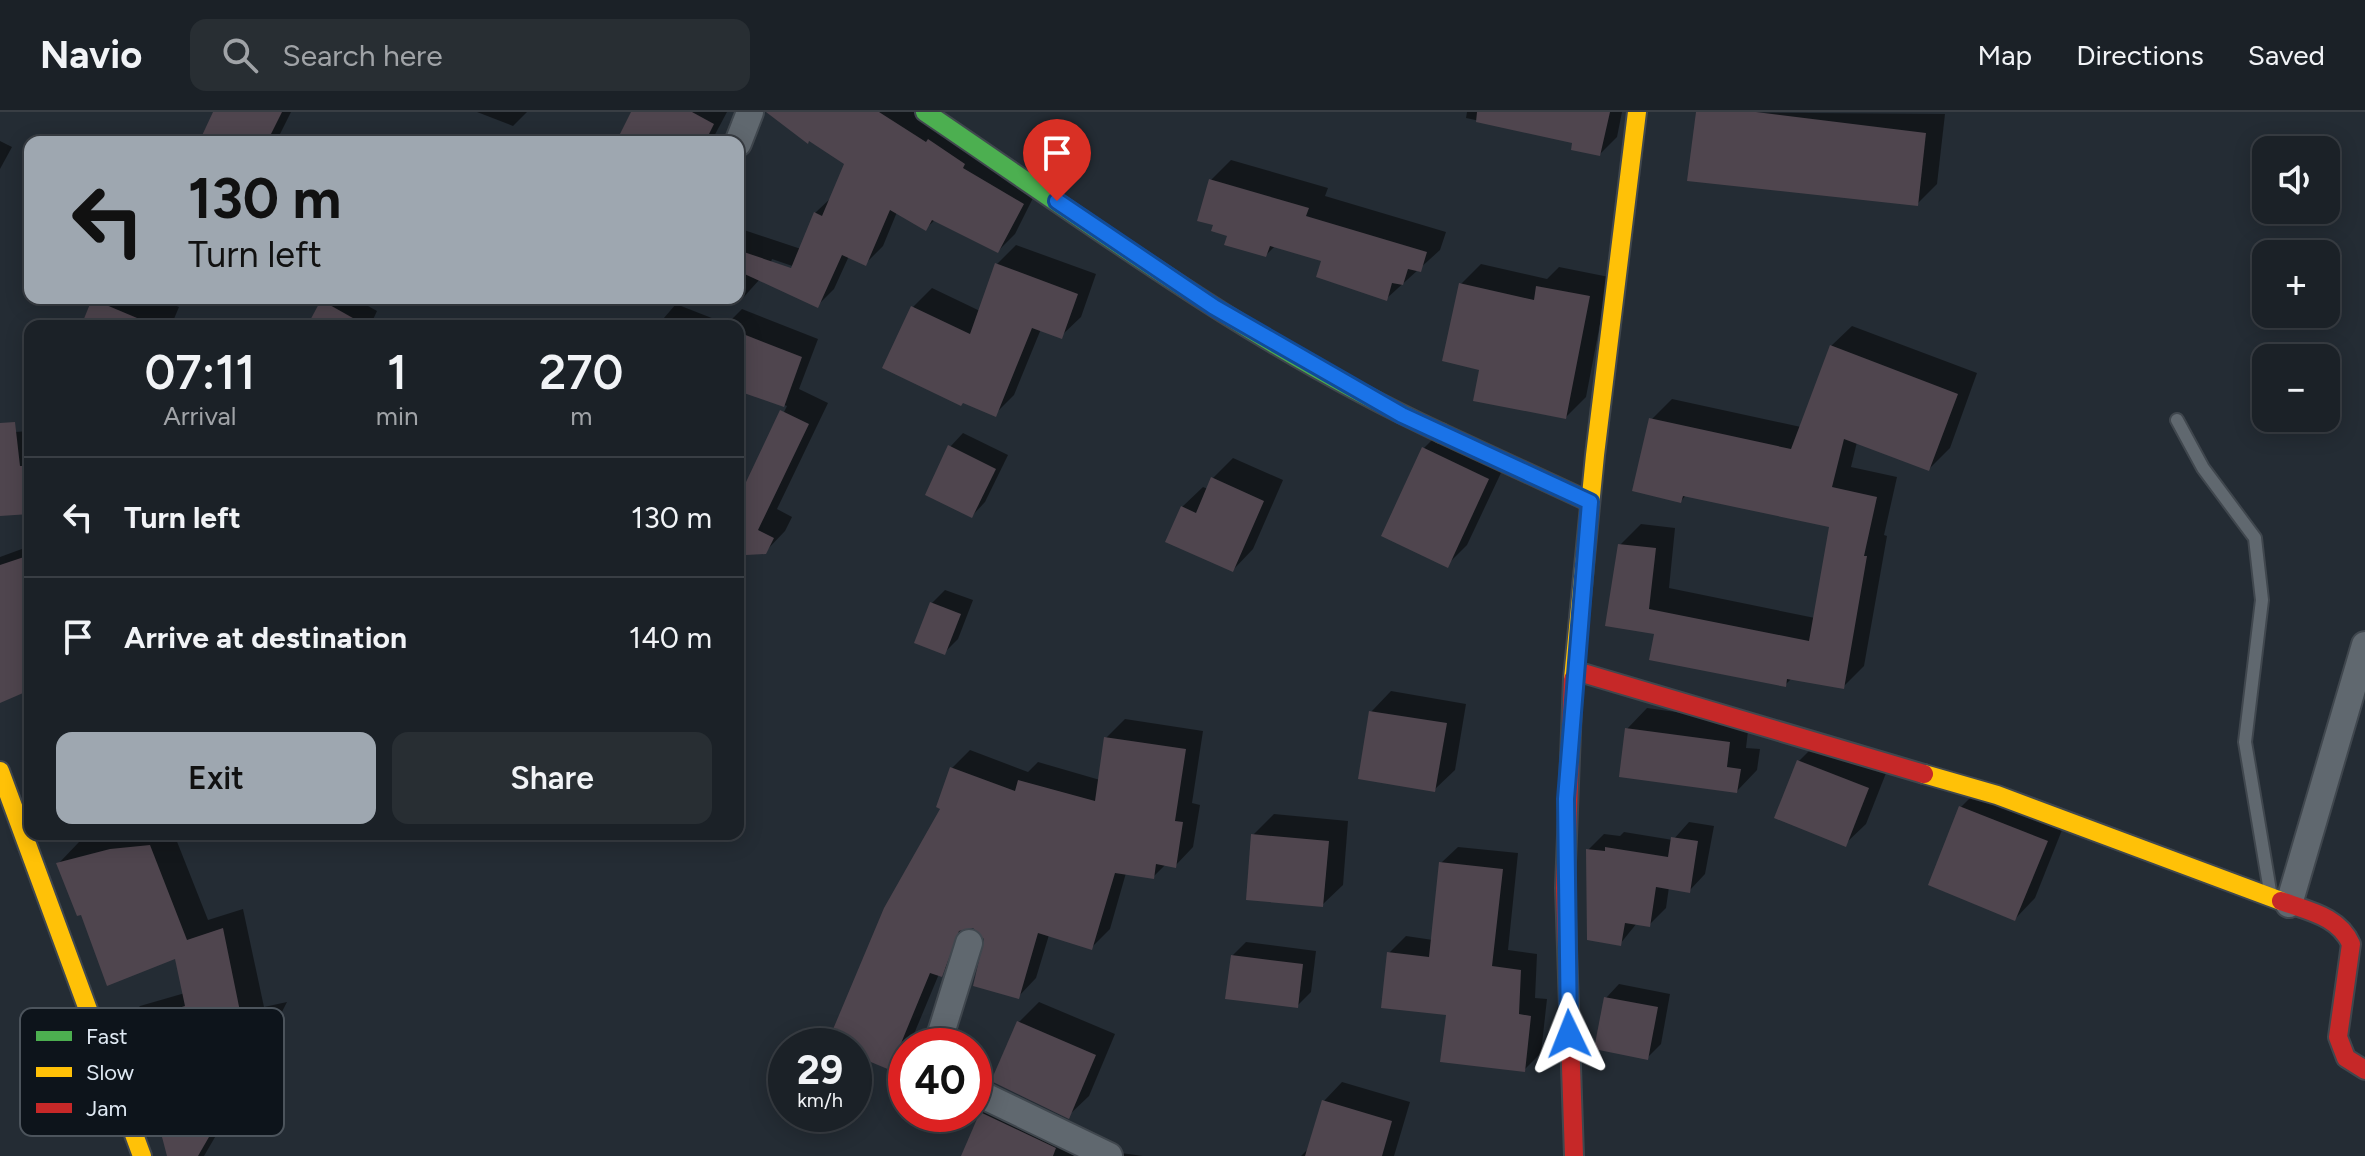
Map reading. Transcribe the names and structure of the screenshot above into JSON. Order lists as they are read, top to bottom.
{
  "legend": ["Fast", "Slow", "Jam"],
  "page": {
    "header": "Navio",
    "search": "Search here",
    "nav": ["Map", "Directions", "Saved"],
    "map_buttons": ["+", "−"],
    "turn": ["130 m", "Turn left"],
    "eta": [
      "07:11",
      "Arrival",
      "1",
      "min",
      "270",
      "m"
    ],
    "list": [
      {
        "name": "Turn left",
        "value": "130 m"
      },
      {
        "name": "Arrive at destination",
        "value": "140 m"
      }
    ],
    "buttons": ["Exit", "Share"],
    "speed": "29 km/h",
    "limit": "40"
  }
}
